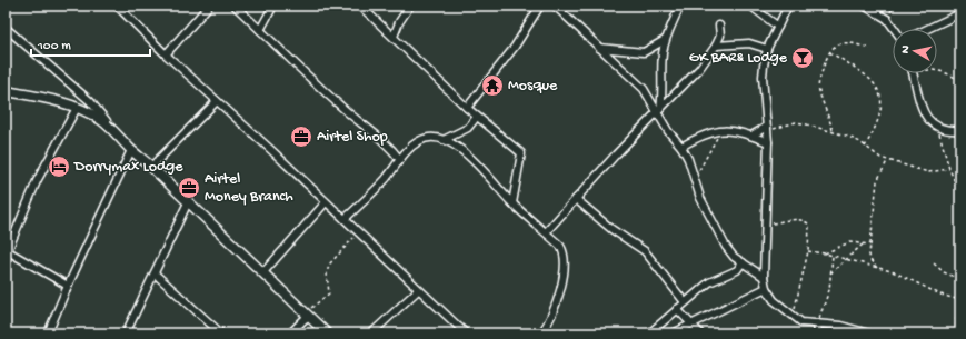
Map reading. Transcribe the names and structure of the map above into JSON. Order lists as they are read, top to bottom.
{
  "places": {
    "bar": ["GK BAR& Lodge"],
    "temple": ["Mosque"],
    "office": ["Airtel Shop", "Airtel Money Branch"],
    "hotel": ["Dorrymax Lodge"]
  },
  "scale_bar": "100 m",
  "north": "left"
}
